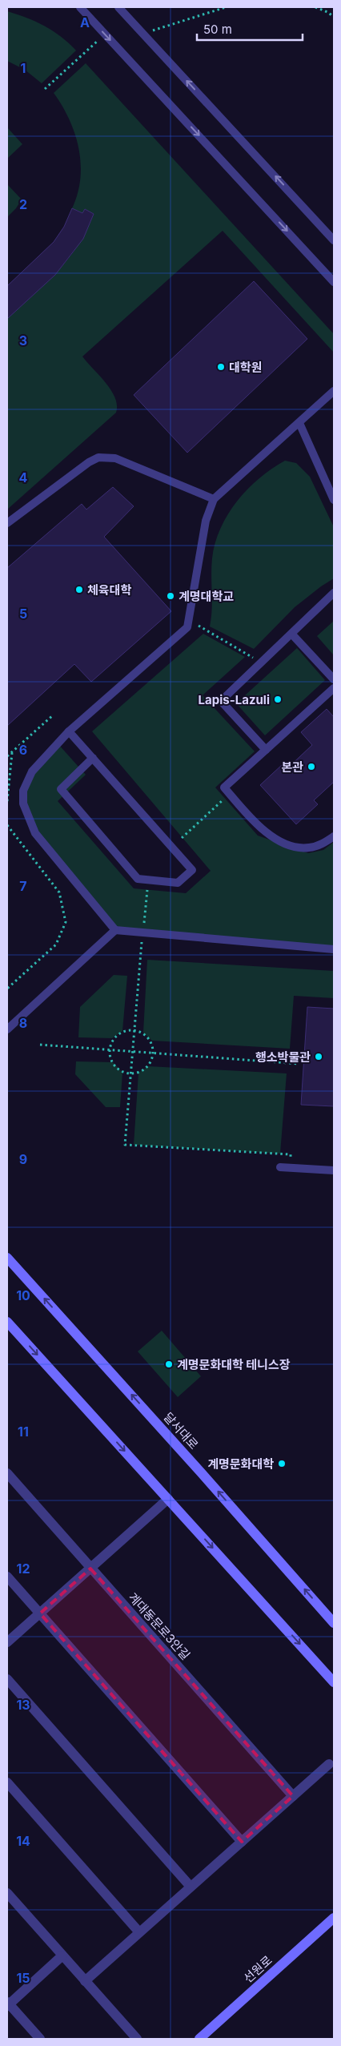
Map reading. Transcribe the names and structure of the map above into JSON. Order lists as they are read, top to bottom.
{
  "streets": {
    "main road": ["달서대로", "선원로"],
    "street": ["계대동문로3안길"]
  },
  "places": [
    "대학원",
    "체육대학",
    "계명대학교",
    "Lapis-Lazuli",
    "본관",
    "행소박물관",
    "계명문화대학 테니스장",
    "계명문화대학"
  ],
  "scale_bar": "50 m",
  "grid": {
    "columns": ["A"],
    "rows": [
      "1",
      "2",
      "3",
      "4",
      "5",
      "6",
      "7",
      "8",
      "9",
      "10",
      "11",
      "12",
      "13",
      "14",
      "15"
    ]
  }
}
